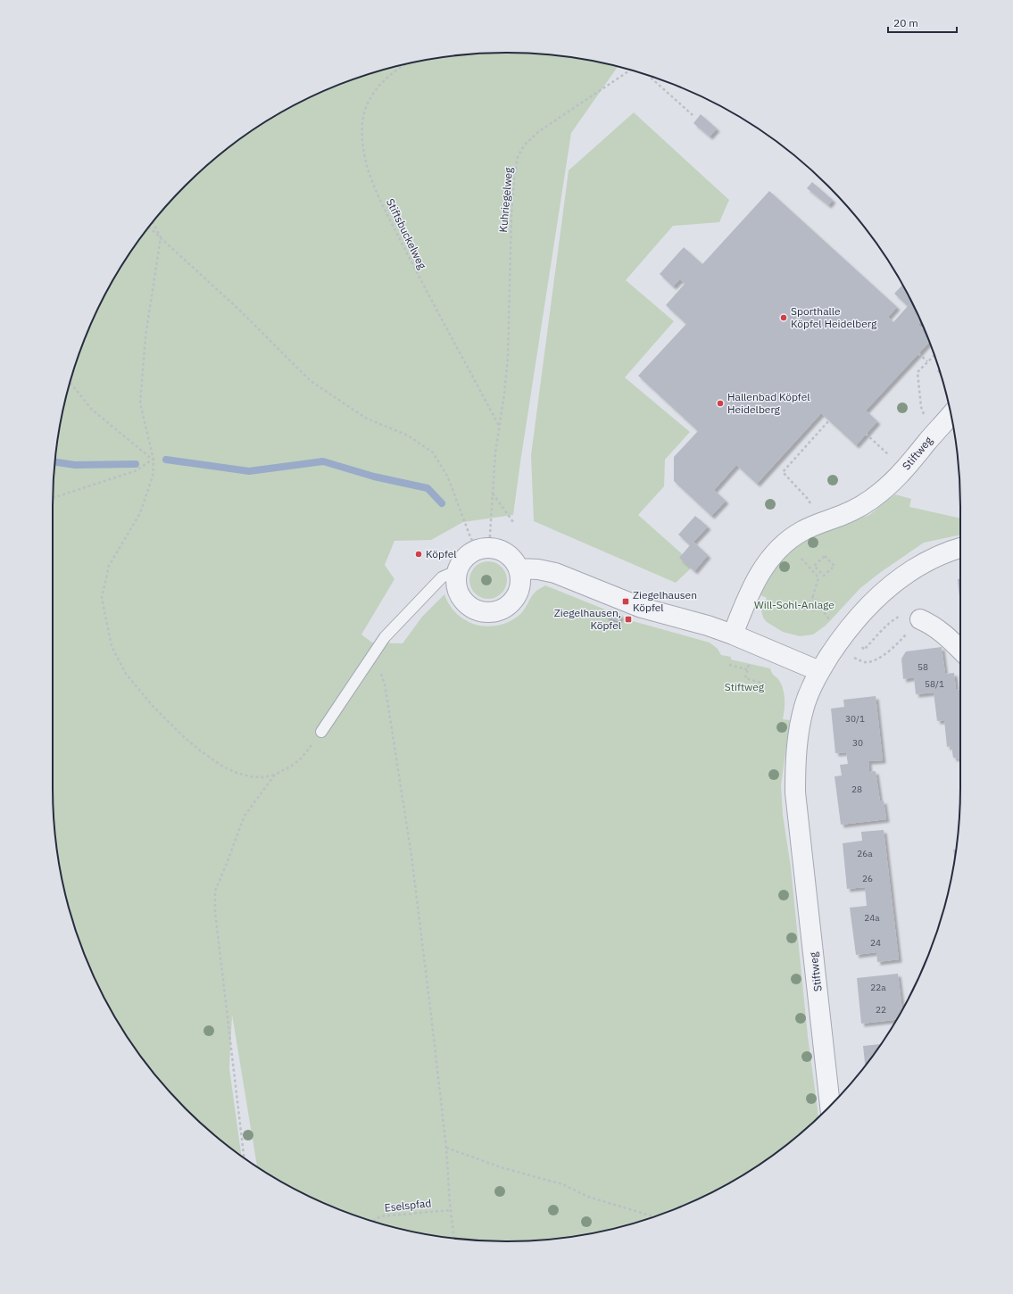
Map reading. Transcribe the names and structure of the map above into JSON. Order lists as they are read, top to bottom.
{
  "streets": {
    "street": ["Stiftweg"],
    "path": ["Kuhriegelweg", "Stiftsbuckelweg", "Eselspfad"]
  },
  "crossings": [
    ["Kuhriegelweg", "Stiftsbuckelweg"]
  ],
  "parks": ["Will-Sohl-Anlage", "Stiftweg"],
  "places": {
    "other": ["Sporthalle Köpfel Heidelberg", "Hallenbad Köpfel Heidelberg", "Köpfel"],
    "transit": ["Ziegelhausen Köpfel", "Ziegelhausen, Köpfel"]
  },
  "house_numbers": [
    "58",
    "58/1",
    "30/1",
    "30",
    "28",
    "26a",
    "26",
    "24a",
    "24",
    "22a",
    "22"
  ],
  "scale_bar": "20 m"
}
